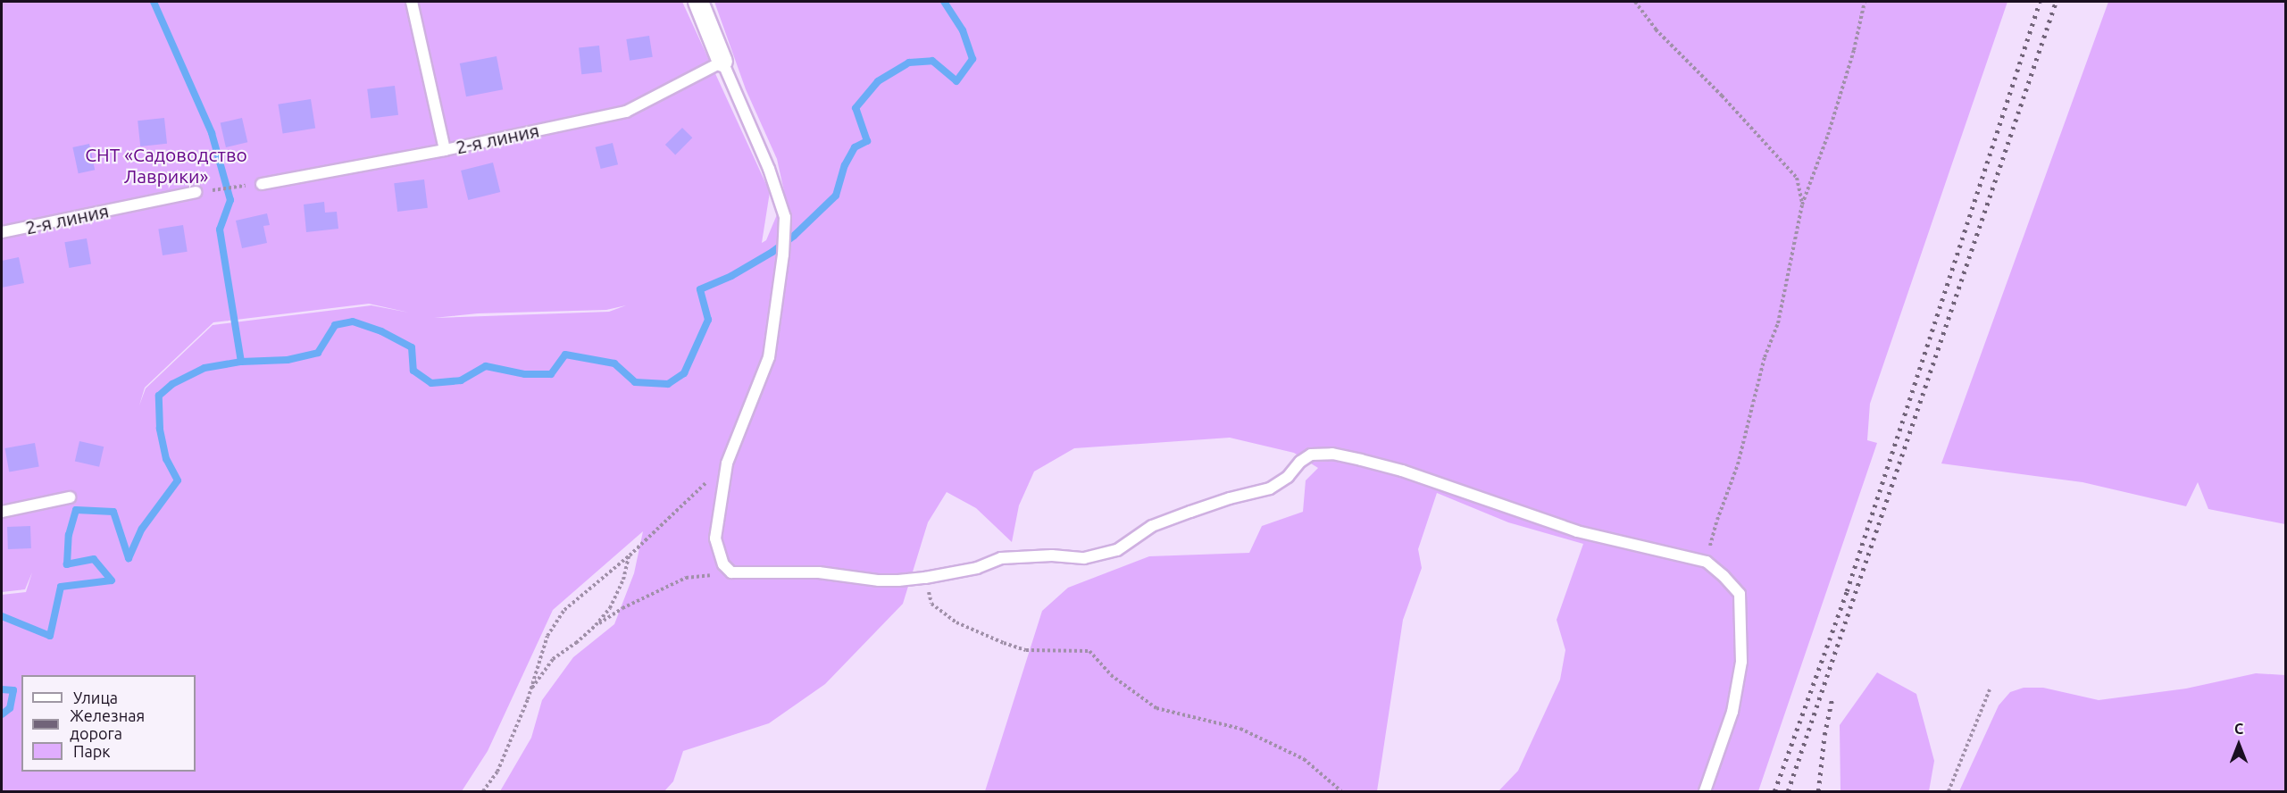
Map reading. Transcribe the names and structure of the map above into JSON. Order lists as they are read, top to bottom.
{
  "streets": {
    "lane": ["2-я линия"]
  },
  "parks": ["СНТ «Садоводство Лаврики»"],
  "legend": ["Улица", "Железная дорога", "Парк"],
  "north": "top"
}
